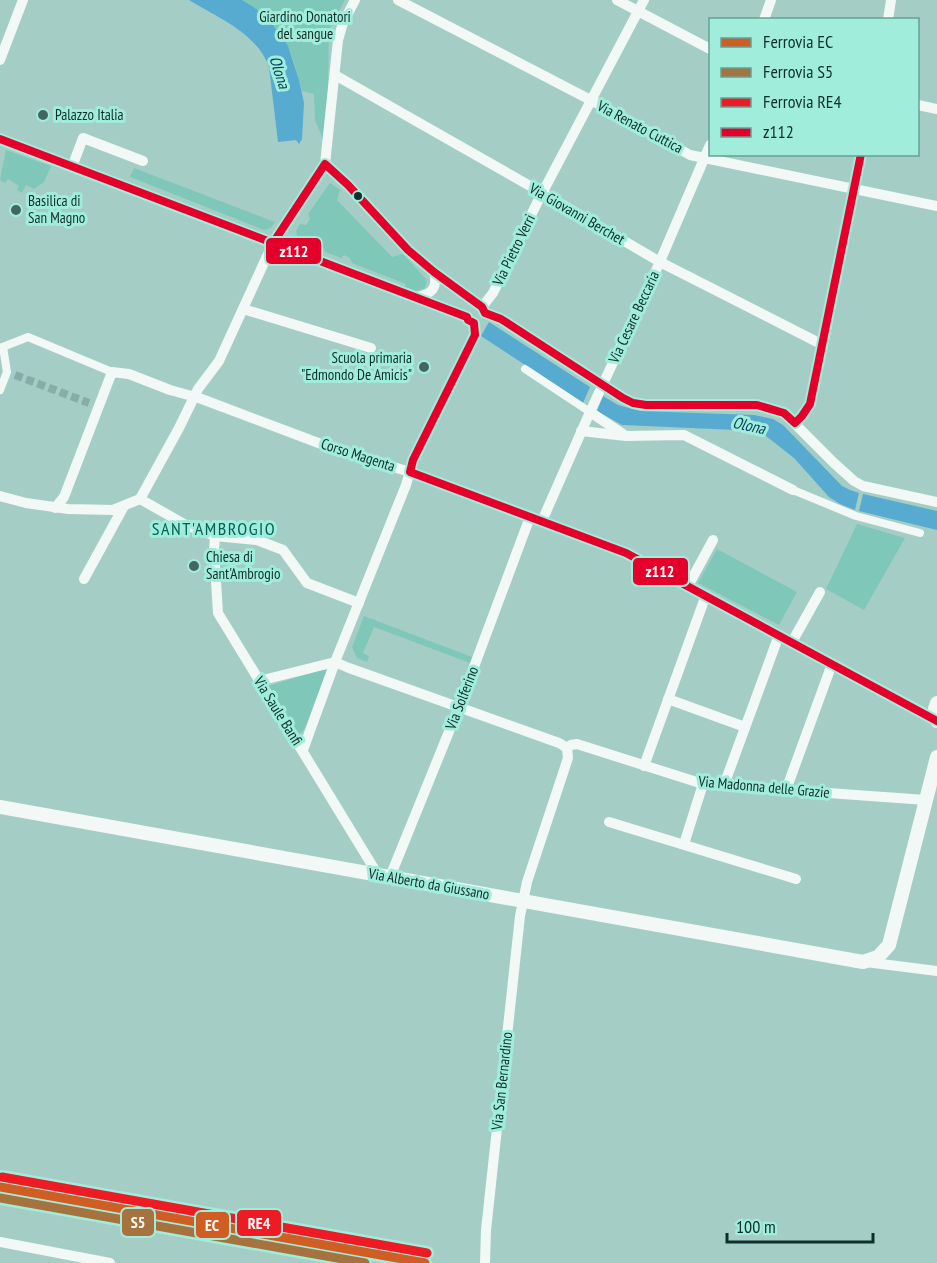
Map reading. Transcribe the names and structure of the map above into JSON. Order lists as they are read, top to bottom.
{
  "streets": {
    "street": [
      "Via Renato Cuttica",
      "Via Giovanni Berchet",
      "Via Pietro Verri",
      "Via Cesare Beccaria",
      "Corso Magenta",
      "Via Solferino",
      "Via Saule Banfi",
      "Via Madonna delle Grazie",
      "Via Alberto da Giussano",
      "Via San Bernardino"
    ]
  },
  "crossings": [
    ["Via Renato Cuttica", "Via Pietro Verri"],
    ["Via Renato Cuttica", "Via Cesare Beccaria"],
    ["Via Giovanni Berchet", "Via Pietro Verri"],
    ["Via Giovanni Berchet", "Via Cesare Beccaria"],
    ["Via Cesare Beccaria", "Corso Magenta"],
    ["Corso Magenta", "Via Solferino"],
    ["Via Solferino", "Via Saule Banfi"],
    ["Via Solferino", "Via Madonna delle Grazie"],
    ["Via Solferino", "Via Alberto da Giussano"],
    ["Via Saule Banfi", "Via Alberto da Giussano"],
    ["Via Madonna delle Grazie", "Via San Bernardino"],
    ["Via Alberto da Giussano", "Via San Bernardino"]
  ],
  "districts": ["SANT'AMBROGIO"],
  "water": ["Olona"],
  "parks": ["Giardino Donatori del sangue"],
  "places": [
    "Palazzo Italia",
    "Basilica di San Magno",
    "Scuola primaria \"Edmondo De Amicis\"",
    "Chiesa di Sant'Ambrogio"
  ],
  "lines": [
    "transit line z112",
    "rail line RE4",
    "rail line EC",
    "rail line S5"
  ],
  "legend": [
    "Ferrovia EC",
    "Ferrovia S5",
    "Ferrovia RE4",
    "z112"
  ],
  "scale_bar": "100 m"
}
